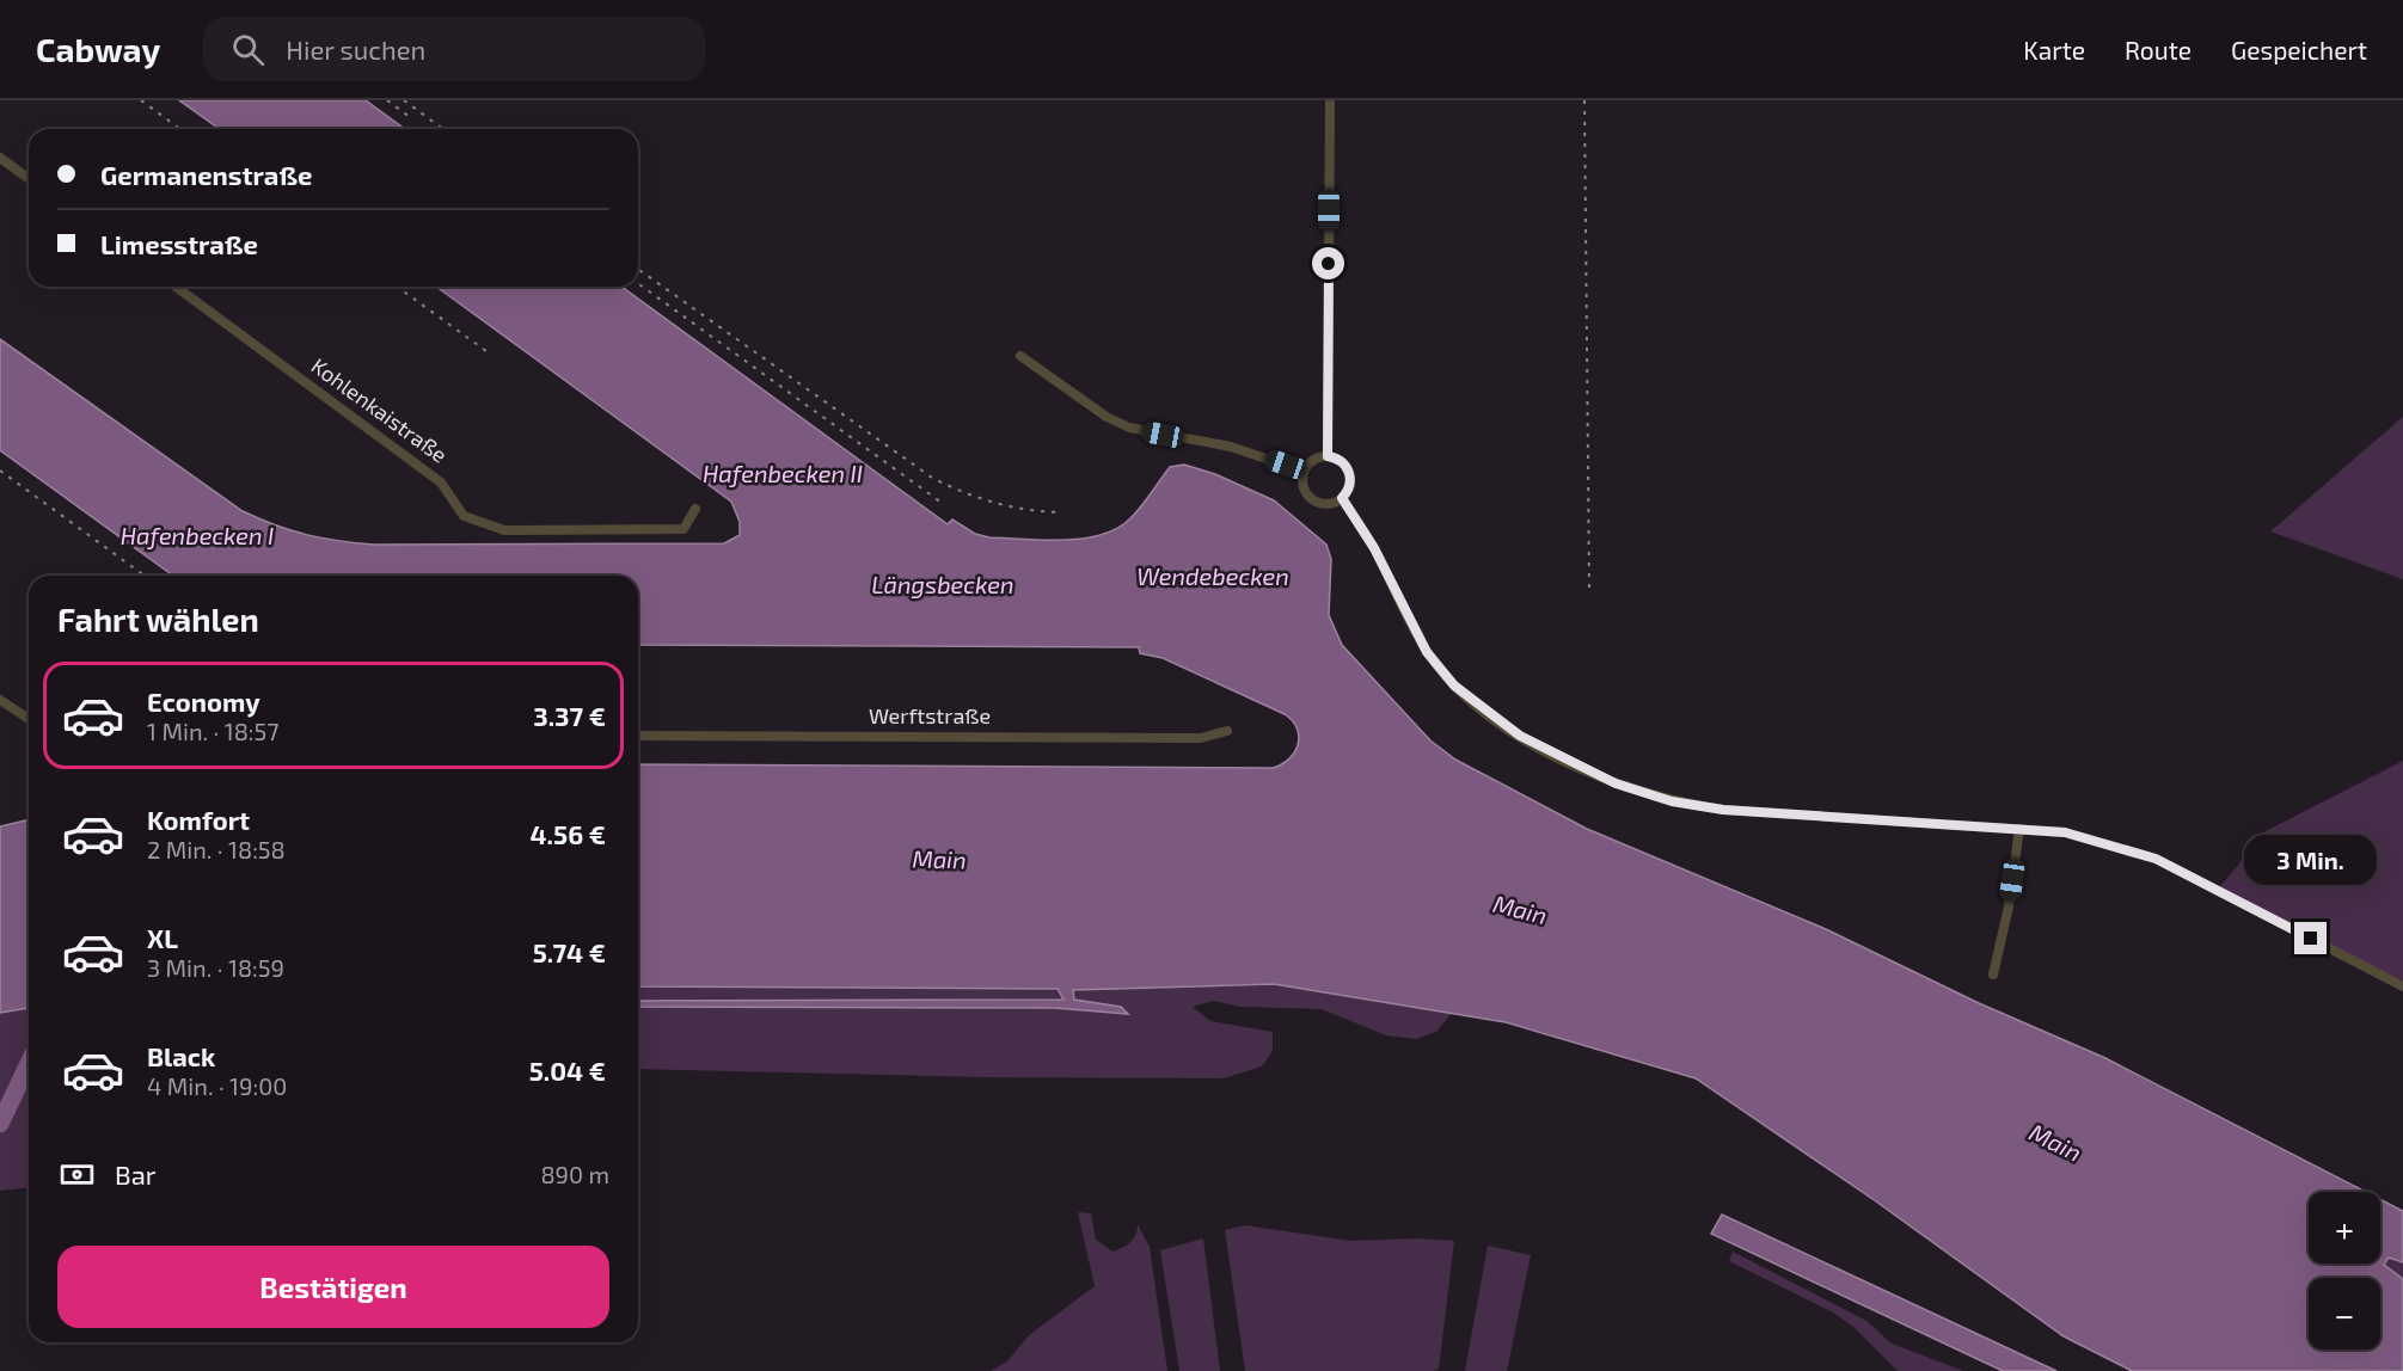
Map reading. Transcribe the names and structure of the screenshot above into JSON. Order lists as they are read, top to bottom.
{
  "streets": {
    "street": ["Kohlenkaistraße", "Werftstraße"]
  },
  "water": [
    "Hafenbecken II",
    "Hafenbecken I",
    "Wendebecken",
    "Längsbecken",
    "Main"
  ],
  "page": {
    "header": "Cabway",
    "search": "Hier suchen",
    "nav": ["Karte", "Route", "Gespeichert"],
    "banner": ["Germanenstraße", "Limesstraße"],
    "heading": "Fahrt wählen",
    "list": [
      {
        "name": "Economy",
        "note": "1 Min. · 18:57",
        "value": "3.37 €"
      },
      {
        "name": "Komfort",
        "note": "2 Min. · 18:58",
        "value": "4.56 €"
      },
      {
        "name": "XL",
        "note": "3 Min. · 18:59",
        "value": "5.74 €"
      },
      {
        "name": "Black",
        "note": "4 Min. · 19:00",
        "value": "5.04 €"
      }
    ],
    "bubble": "3 Min.",
    "pay": ["Bar", "890 m"],
    "map_buttons": ["+", "−"],
    "buttons": "Bestätigen"
  }
}
